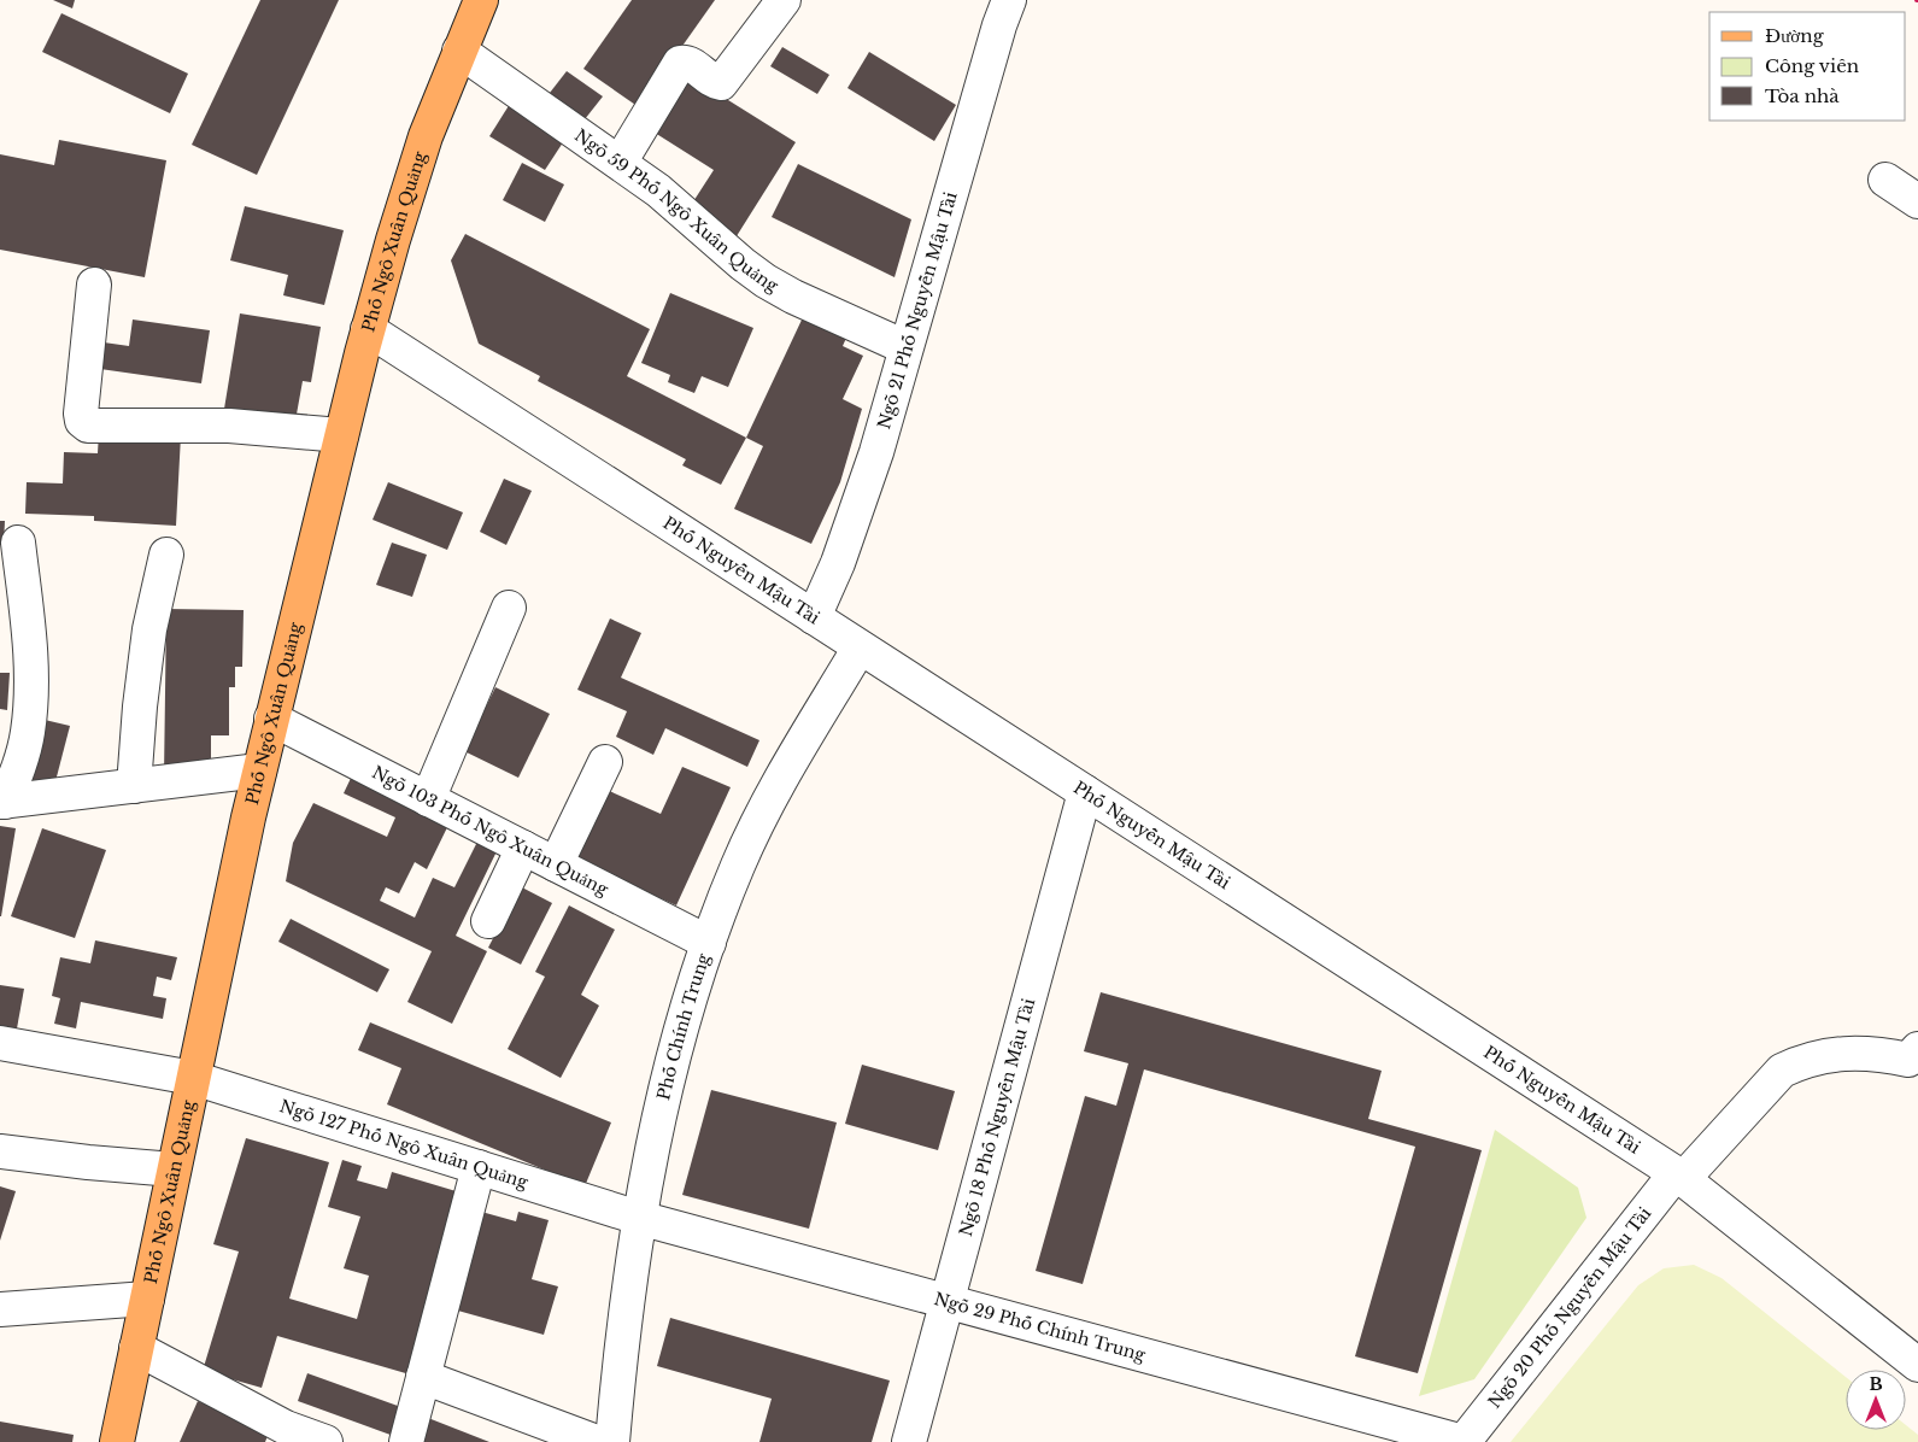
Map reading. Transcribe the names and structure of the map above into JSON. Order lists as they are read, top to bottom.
{
  "streets": {
    "main road": ["Phố Ngô Xuân Quảng"],
    "street": [
      "Ngõ 59 Phố Ngô Xuân Quảng",
      "Ngõ 21 Phố Nguyễn Mậu Tài",
      "Phố Nguyễn Mậu Tài",
      "Ngõ 103 Phố Ngô Xuân Quảng",
      "Phố Chính Trung",
      "Ngõ 18 Phố Nguyễn Mậu Tài",
      "Ngõ 127 Phố Ngô Xuân Quảng",
      "Ngõ 20 Phố Nguyễn Mậu Tài",
      "Ngõ 29 Phố Chính Trung"
    ]
  },
  "crossings": [
    ["Ngõ 59 Phố Ngô Xuân Quảng", "Phố Ngô Xuân Quảng"],
    ["Ngõ 59 Phố Ngô Xuân Quảng", "Ngõ 21 Phố Nguyễn Mậu Tài"],
    ["Phố Ngô Xuân Quảng", "Phố Nguyễn Mậu Tài"],
    ["Phố Ngô Xuân Quảng", "Ngõ 103 Phố Ngô Xuân Quảng"],
    ["Phố Ngô Xuân Quảng", "Ngõ 127 Phố Ngô Xuân Quảng"],
    ["Ngõ 21 Phố Nguyễn Mậu Tài", "Phố Nguyễn Mậu Tài"],
    ["Phố Nguyễn Mậu Tài", "Phố Chính Trung"],
    ["Phố Nguyễn Mậu Tài", "Ngõ 18 Phố Nguyễn Mậu Tài"],
    ["Phố Nguyễn Mậu Tài", "Ngõ 20 Phố Nguyễn Mậu Tài"],
    ["Ngõ 103 Phố Ngô Xuân Quảng", "Phố Chính Trung"],
    ["Phố Chính Trung", "Ngõ 127 Phố Ngô Xuân Quảng"],
    ["Phố Chính Trung", "Ngõ 29 Phố Chính Trung"],
    ["Ngõ 18 Phố Nguyễn Mậu Tài", "Ngõ 29 Phố Chính Trung"],
    ["Ngõ 127 Phố Ngô Xuân Quảng", "Ngõ 29 Phố Chính Trung"],
    ["Ngõ 20 Phố Nguyễn Mậu Tài", "Ngõ 29 Phố Chính Trung"]
  ],
  "legend": ["Đường", "Công viên", "Tòa nhà"],
  "north": "top"
}
